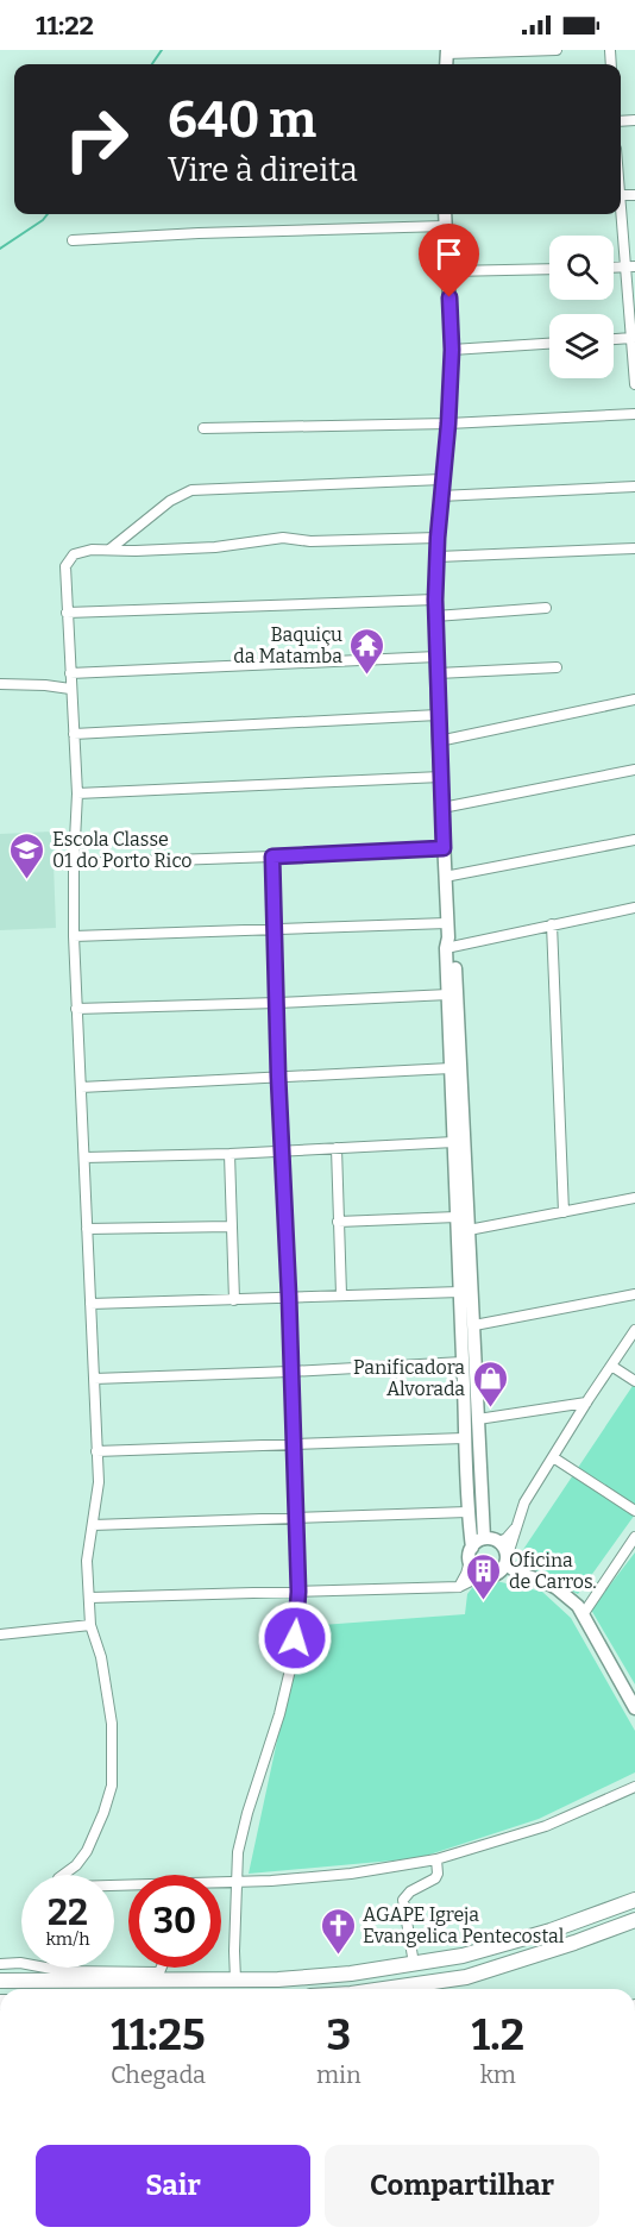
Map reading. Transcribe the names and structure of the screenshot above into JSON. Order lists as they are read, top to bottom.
{
  "places": {
    "temple": ["Baquiçu da Matamba"],
    "school or university": ["Escola Classe 01 do Porto Rico"],
    "shop": ["Panificadora Alvorada"],
    "building": ["Oficina de Carros."],
    "church": ["AGAPE Igreja Evangelica Pentecostal"]
  },
  "page": {
    "status": "11:22",
    "turn": ["640 m", "Vire à direita"],
    "speed": "22 km/h",
    "limit": "30",
    "eta": [
      "11:25",
      "Chegada",
      "3",
      "min",
      "1.2",
      "km"
    ],
    "buttons": ["Sair", "Compartilhar"]
  }
}
